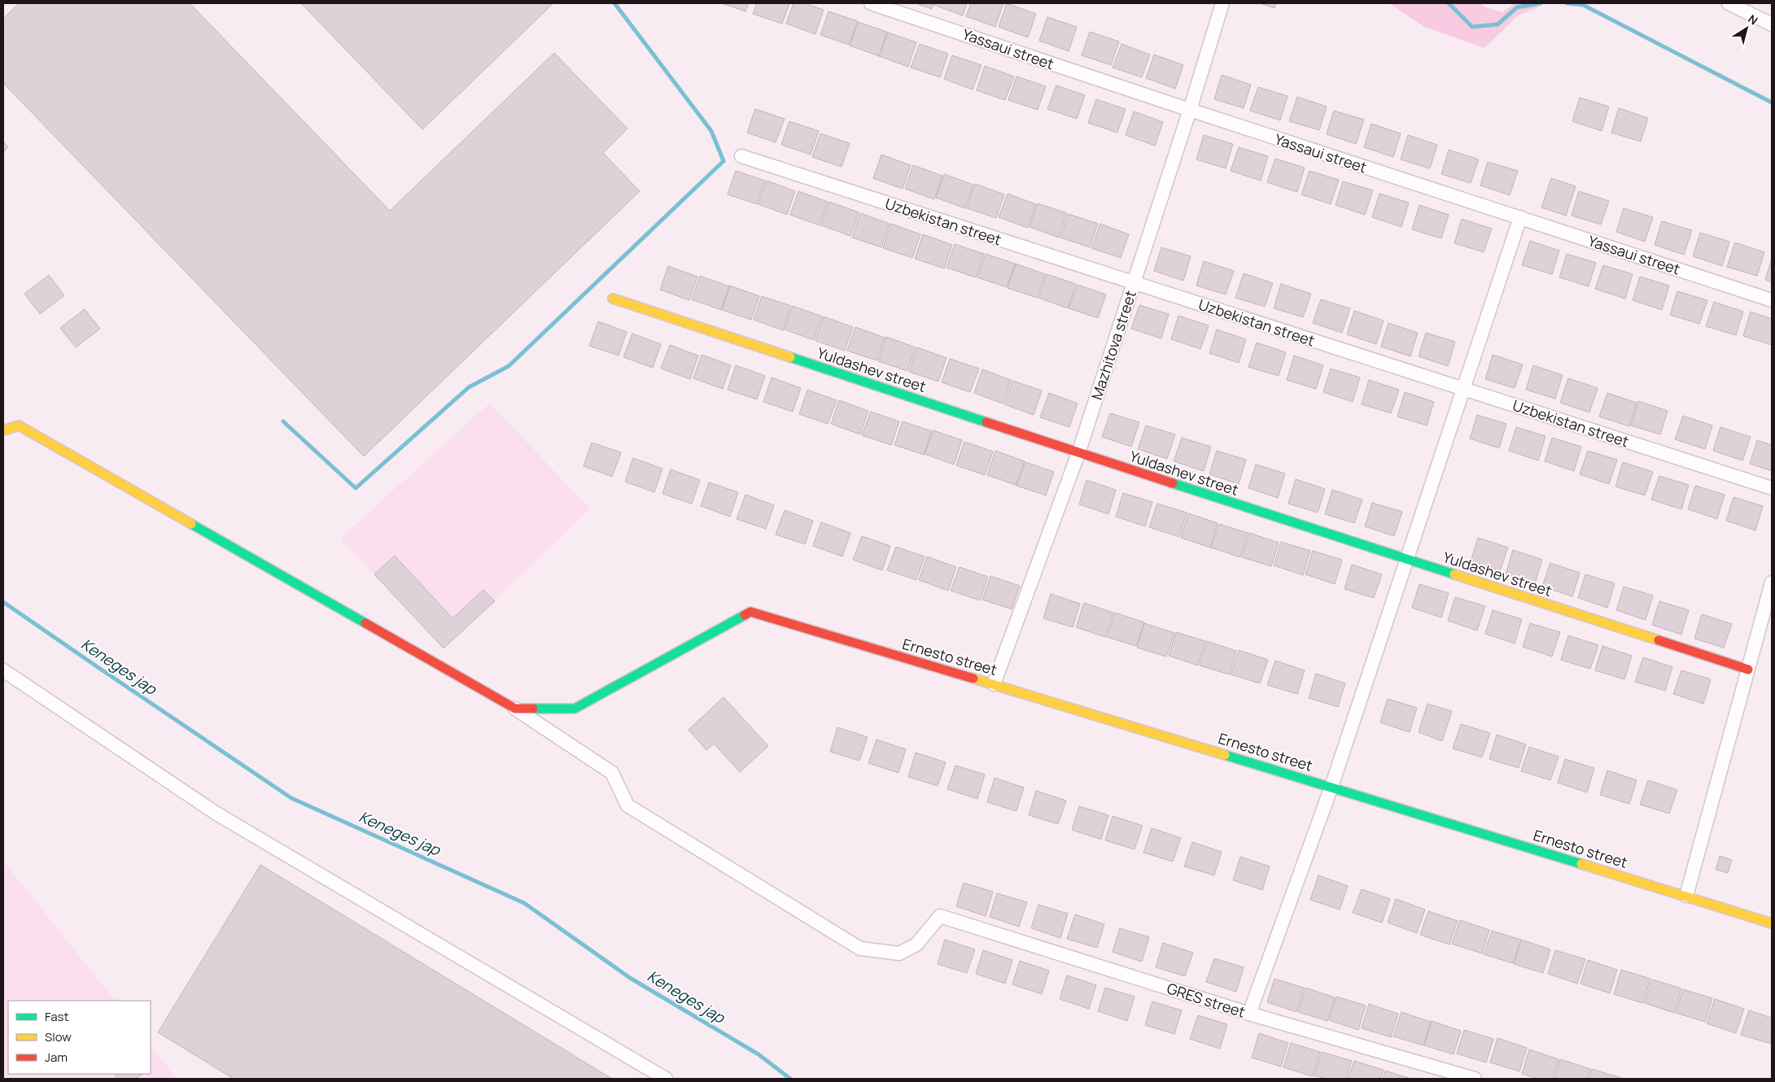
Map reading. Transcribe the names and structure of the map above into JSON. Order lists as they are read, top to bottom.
{
  "streets": {
    "street": [
      "Yassaui street",
      "Uzbekistan street",
      "Mazhitova street",
      "Yuldashev street",
      "Ernesto street",
      "GRES street"
    ]
  },
  "crossings": [
    ["Yassaui street", "Mazhitova street"],
    ["Uzbekistan street", "Mazhitova street"],
    ["Mazhitova street", "Yuldashev street"],
    ["Mazhitova street", "Ernesto street"],
    ["Ernesto street", "GRES street"]
  ],
  "water": ["Keneges jap"],
  "legend": ["Fast", "Slow", "Jam"],
  "north": "top right"
}
